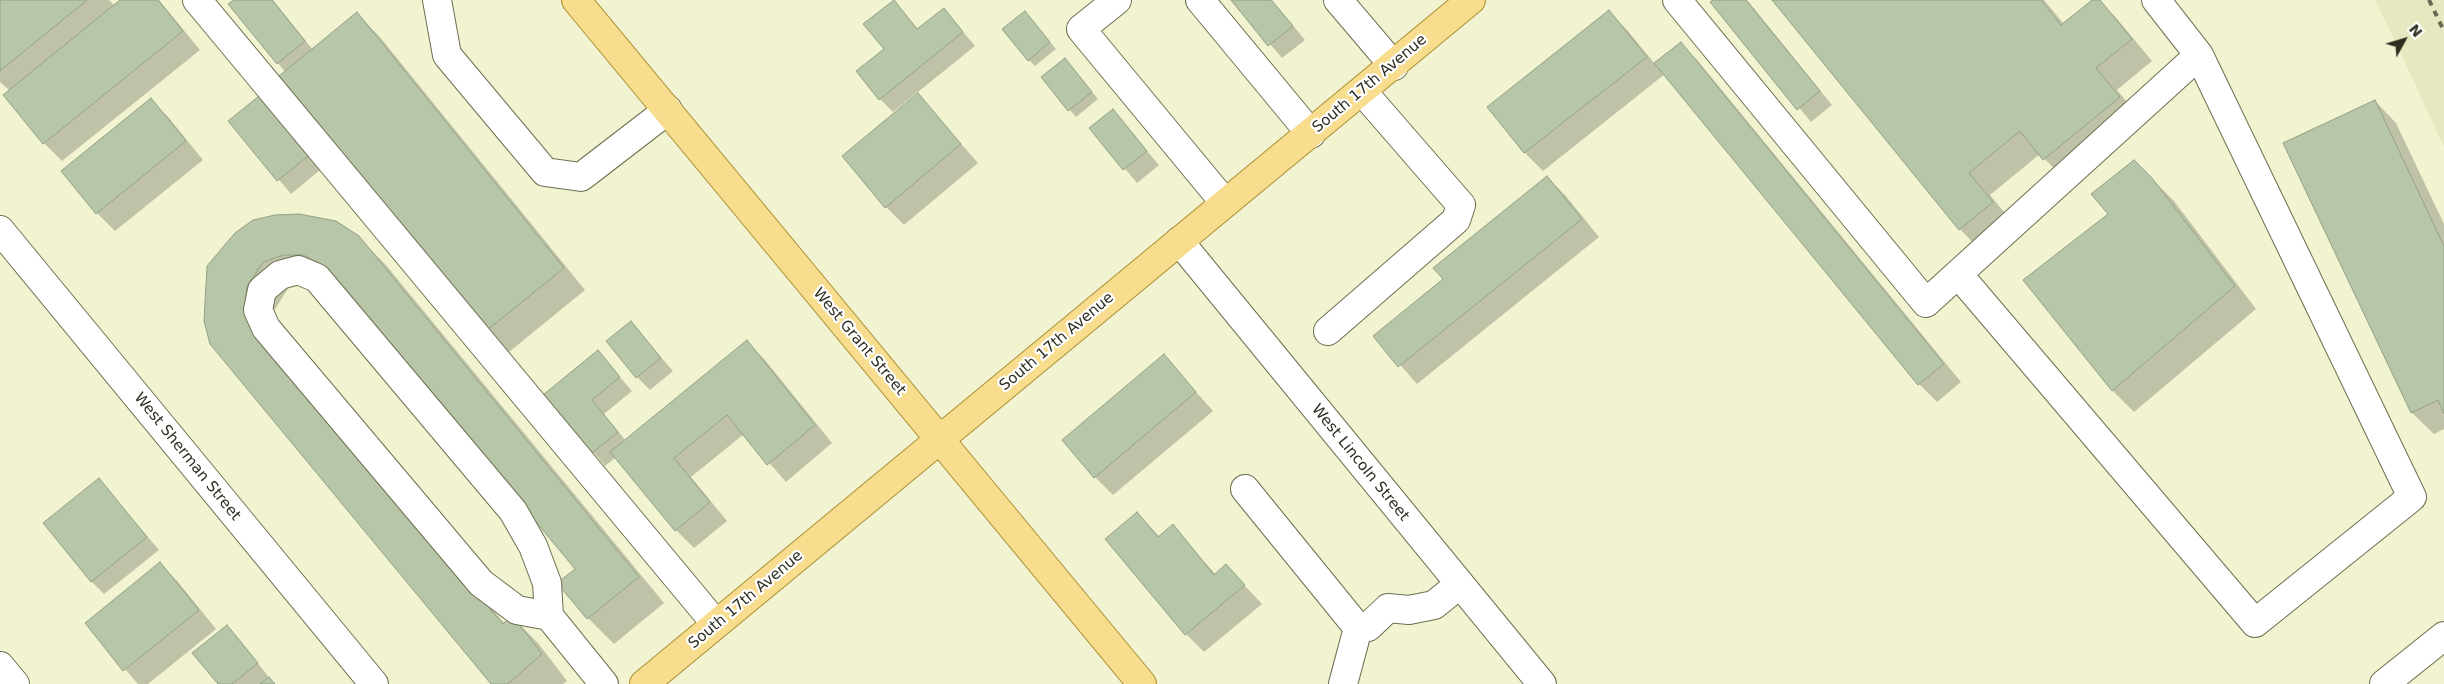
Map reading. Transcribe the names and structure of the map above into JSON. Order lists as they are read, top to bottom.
{
  "streets": {
    "main road": ["South 17th Avenue", "West Grant Street"],
    "street": ["West Sherman Street", "West Lincoln Street"]
  },
  "crossings": [
    ["South 17th Avenue", "West Grant Street"],
    ["South 17th Avenue", "West Lincoln Street"]
  ],
  "north": "top right"
}
